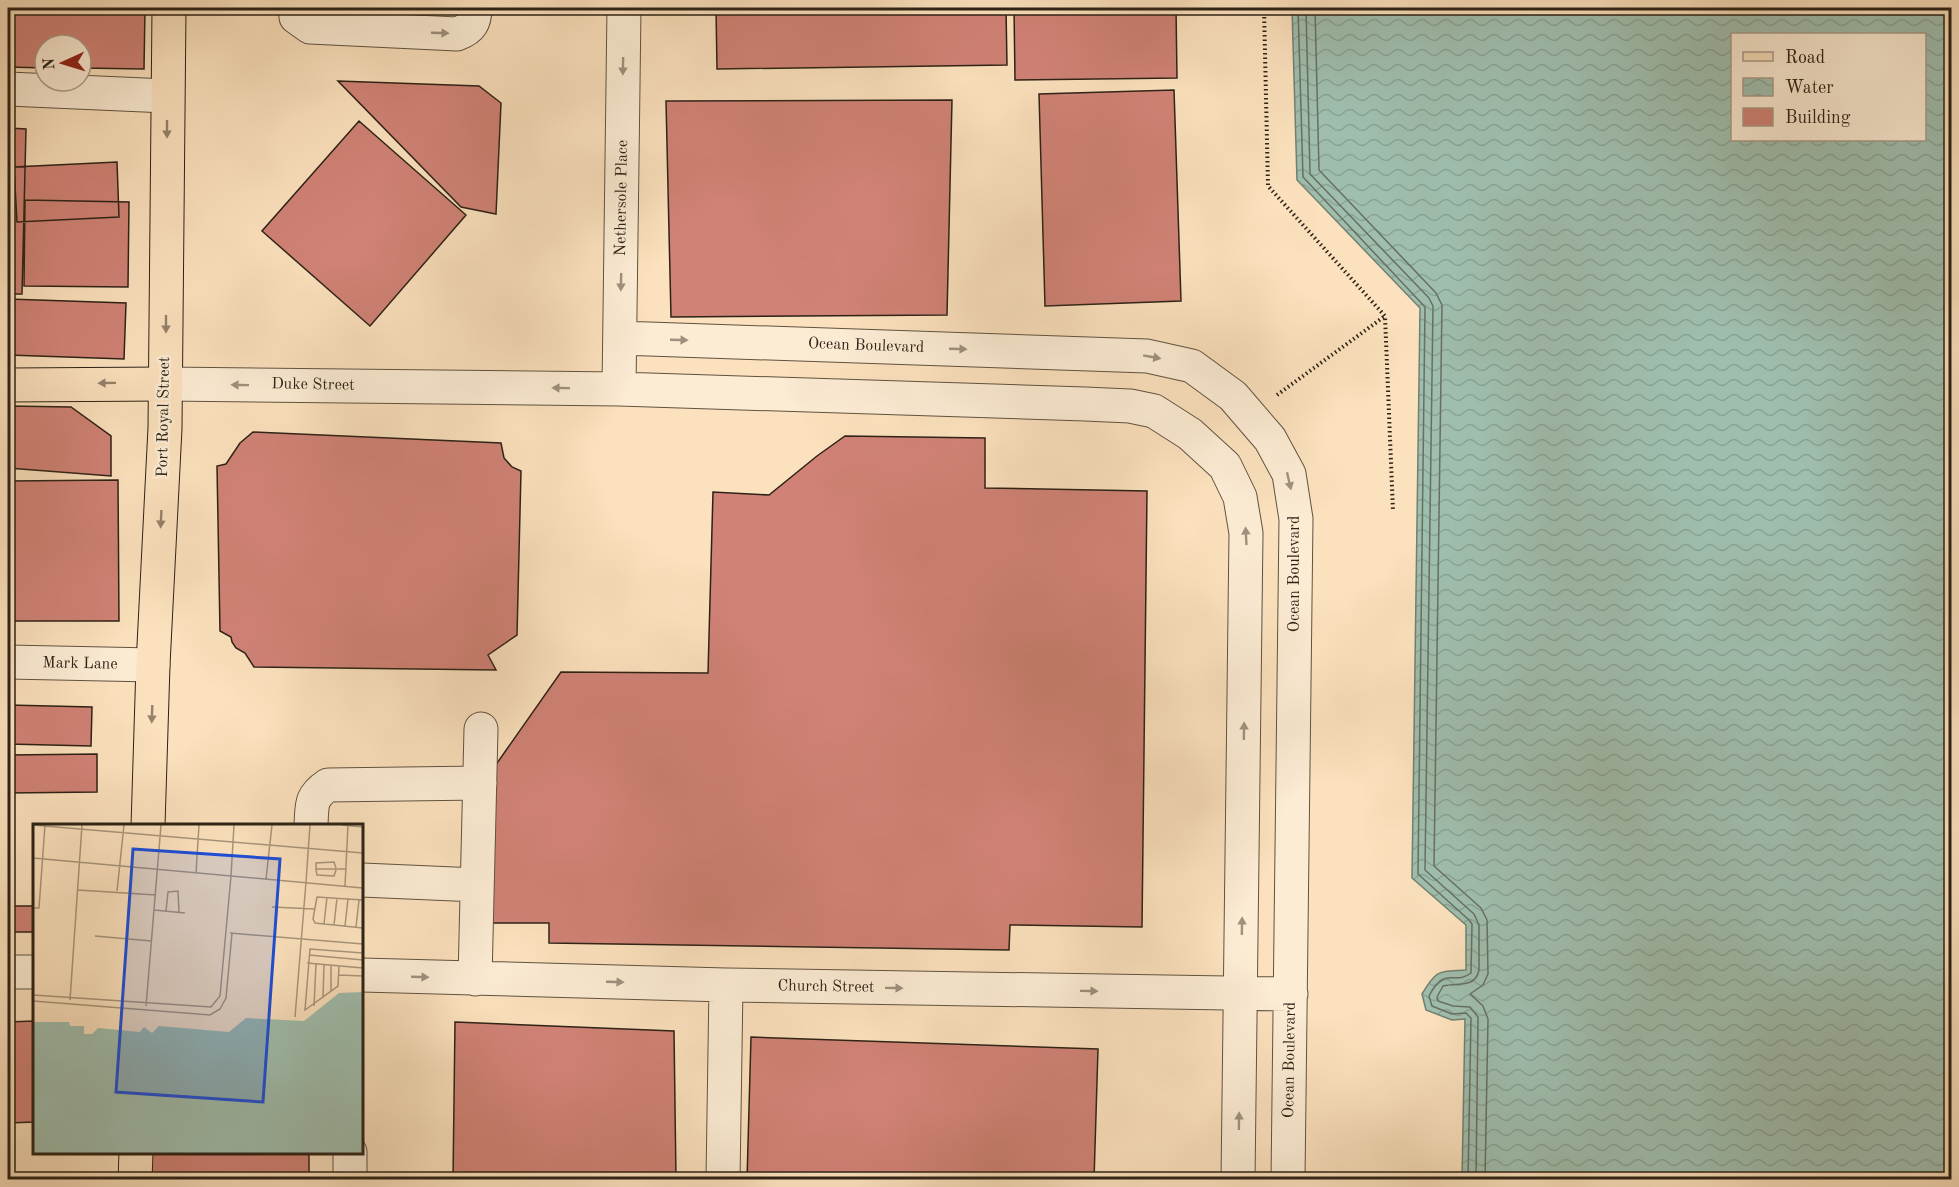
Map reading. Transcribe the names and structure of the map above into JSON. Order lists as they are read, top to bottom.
{
  "streets": {
    "main road": ["Duke Street", "Port Royal Street"],
    "street": [
      "Nethersole Place",
      "Ocean Boulevard",
      "Mark Lane",
      "Church Street"
    ]
  },
  "crossings": [
    ["Nethersole Place", "Ocean Boulevard"],
    ["Nethersole Place", "Duke Street"],
    ["Ocean Boulevard", "Church Street"],
    ["Duke Street", "Port Royal Street"],
    ["Port Royal Street", "Mark Lane"]
  ],
  "one_way": [
    "Nethersole Place",
    "Duke Street",
    "Port Royal Street",
    "Church Street"
  ],
  "legend": ["Road", "Water", "Building"],
  "north": "left"
}
